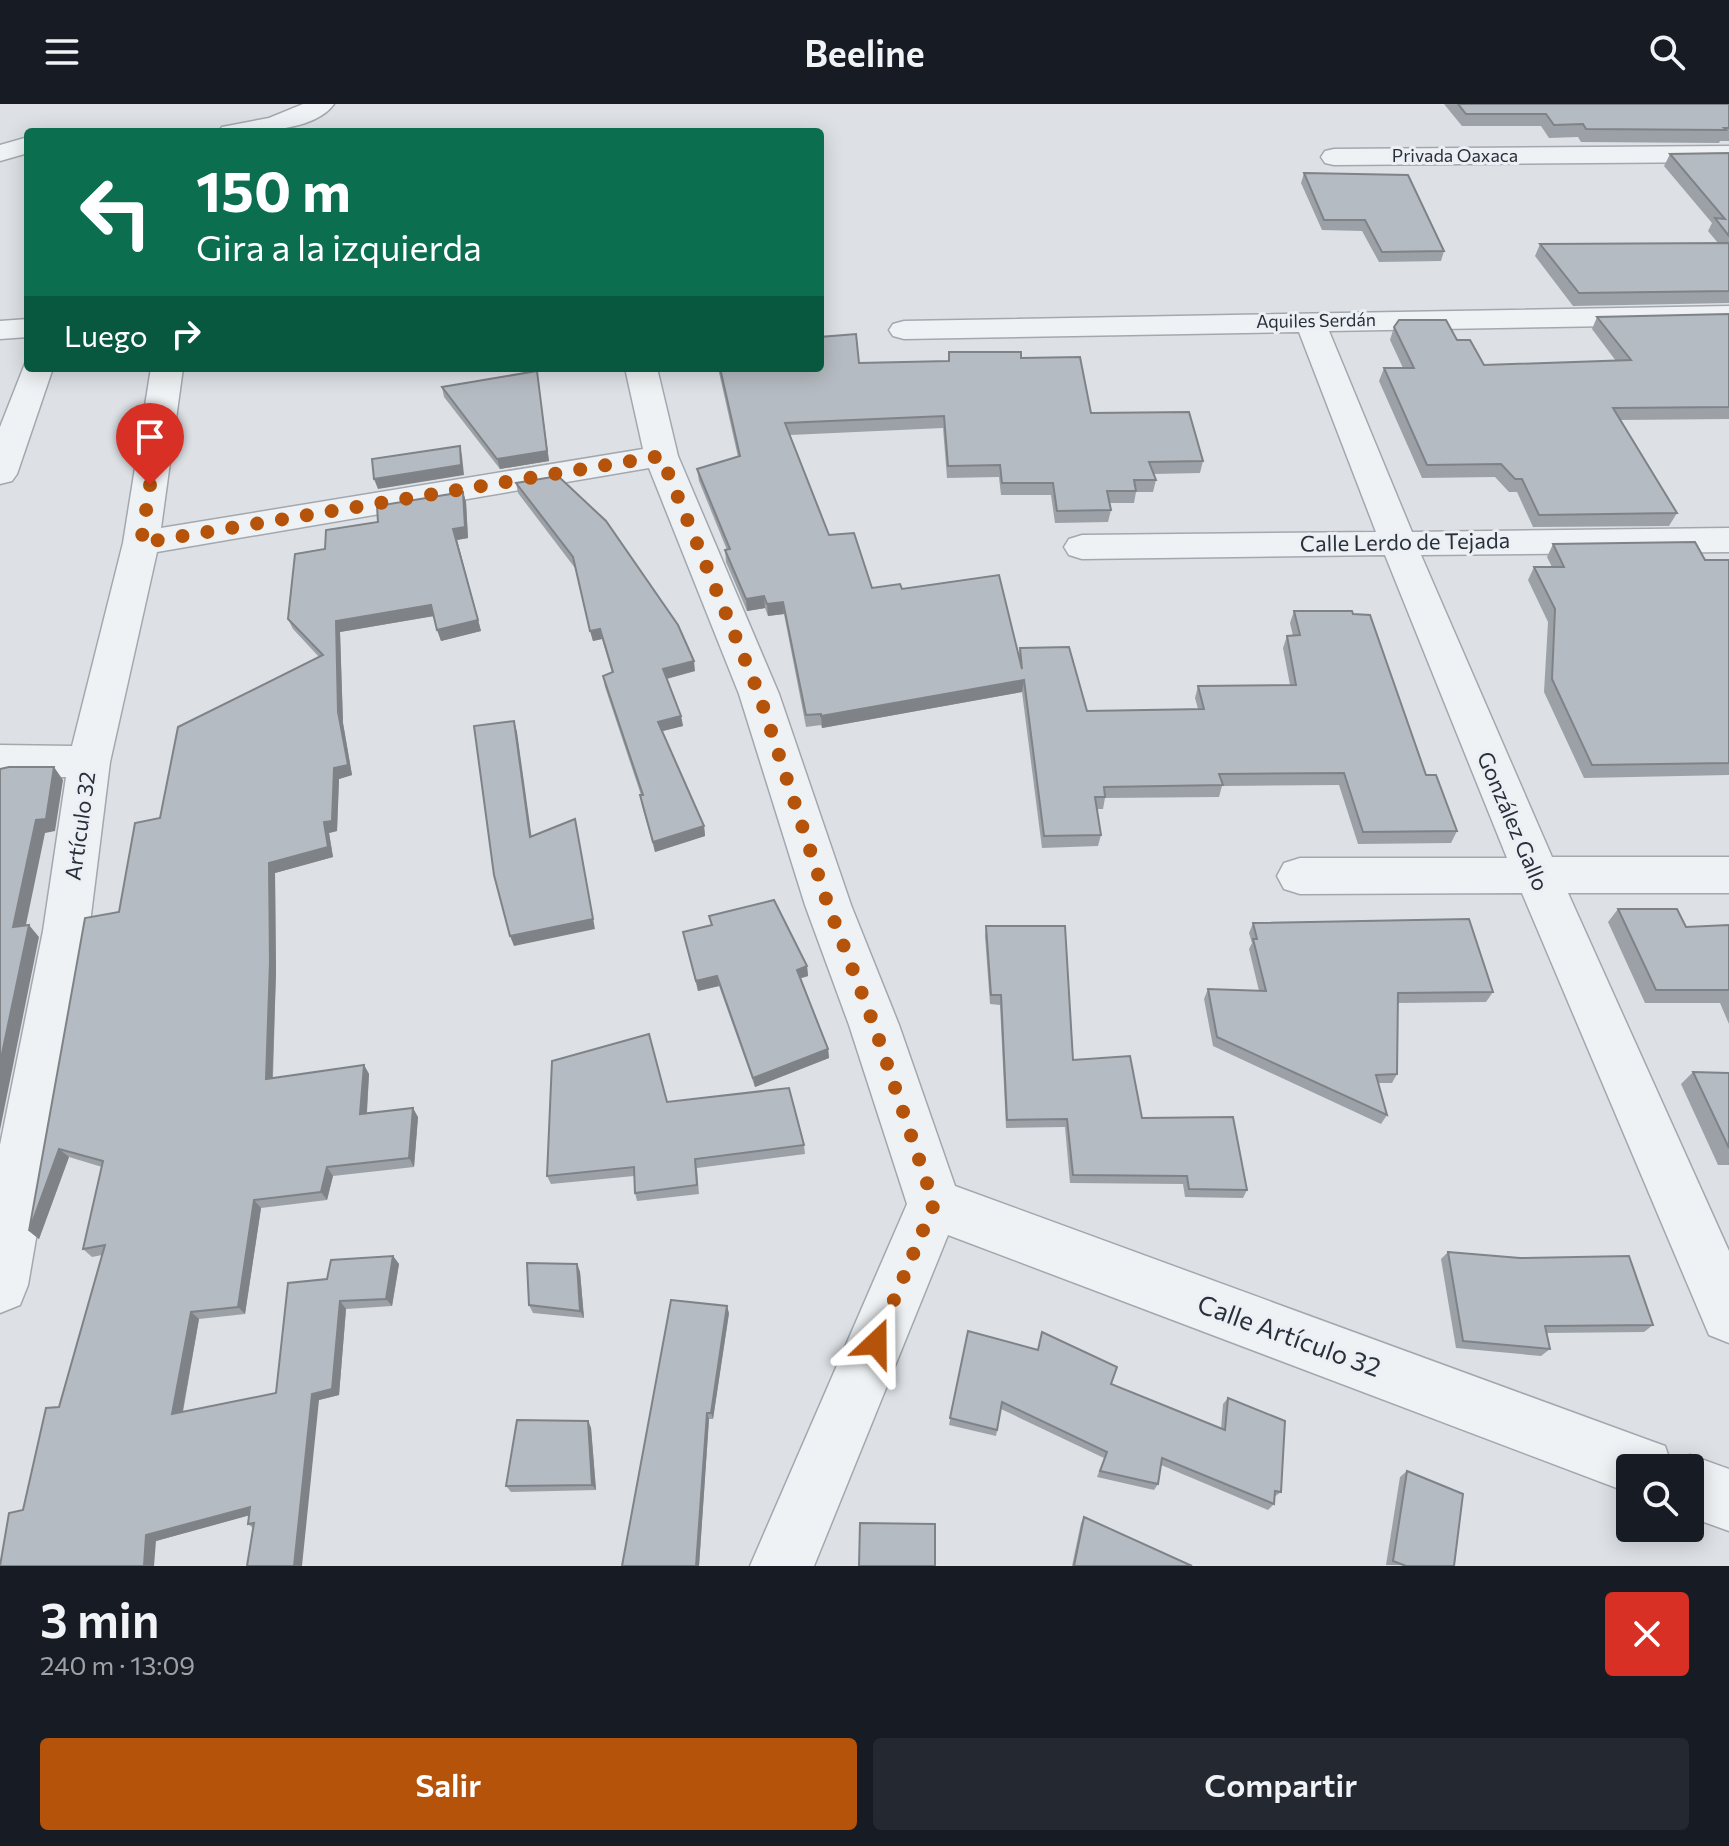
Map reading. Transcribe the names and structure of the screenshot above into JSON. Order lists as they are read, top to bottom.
{
  "streets": {
    "street": [
      "Privada Oaxaca",
      "Aquiles Serdán",
      "Calle Lerdo de Tejada",
      "González Gallo",
      "Artículo 32",
      "Calle Artículo 32"
    ]
  },
  "crossings": [
    ["Aquiles Serdán", "González Gallo"],
    ["Calle Lerdo de Tejada", "González Gallo"]
  ],
  "page": {
    "header": "Beeline",
    "turn": ["150 m", "Gira a la izquierda"],
    "then": "Luego",
    "heading": ["3 min", "240 m · 13:09"],
    "buttons": ["Salir", "Compartir"]
  }
}
